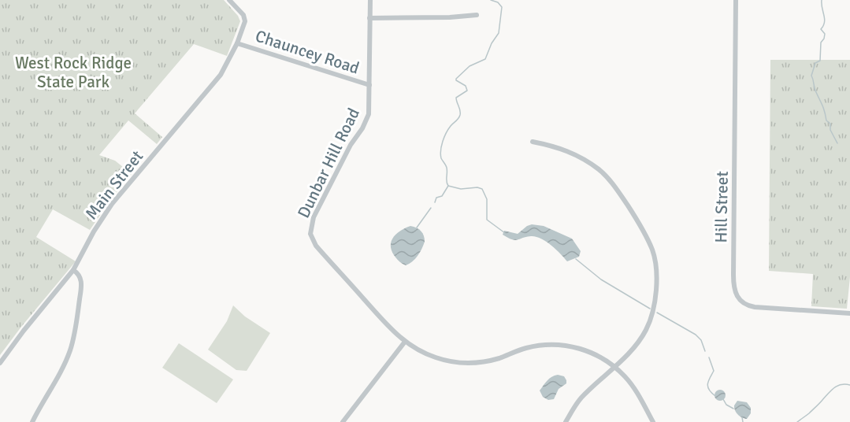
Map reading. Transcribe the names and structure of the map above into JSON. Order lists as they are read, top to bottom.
{
  "streets": {
    "street": [
      "Chauncey Road",
      "Dunbar Hill Road",
      "Main Street",
      "Hill Street"
    ]
  },
  "crossings": [
    ["Chauncey Road", "Dunbar Hill Road"],
    ["Chauncey Road", "Main Street"]
  ],
  "parks": ["West Rock Ridge State Park"]
}
